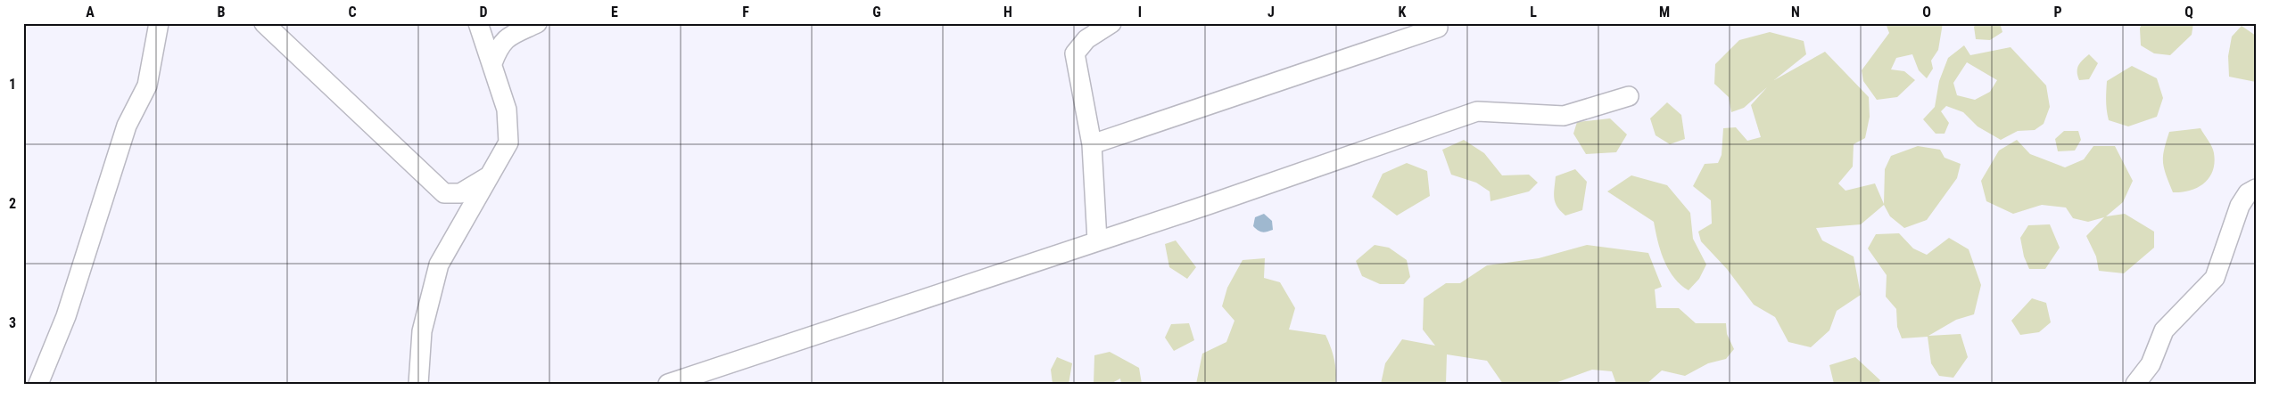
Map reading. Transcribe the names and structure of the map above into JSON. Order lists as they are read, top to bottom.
{
  "grid": {
    "columns": [
      "A",
      "B",
      "C",
      "D",
      "E",
      "F",
      "G",
      "H",
      "I",
      "J",
      "K",
      "L",
      "M",
      "N",
      "O",
      "P",
      "Q"
    ],
    "rows": ["1", "2", "3"]
  }
}
